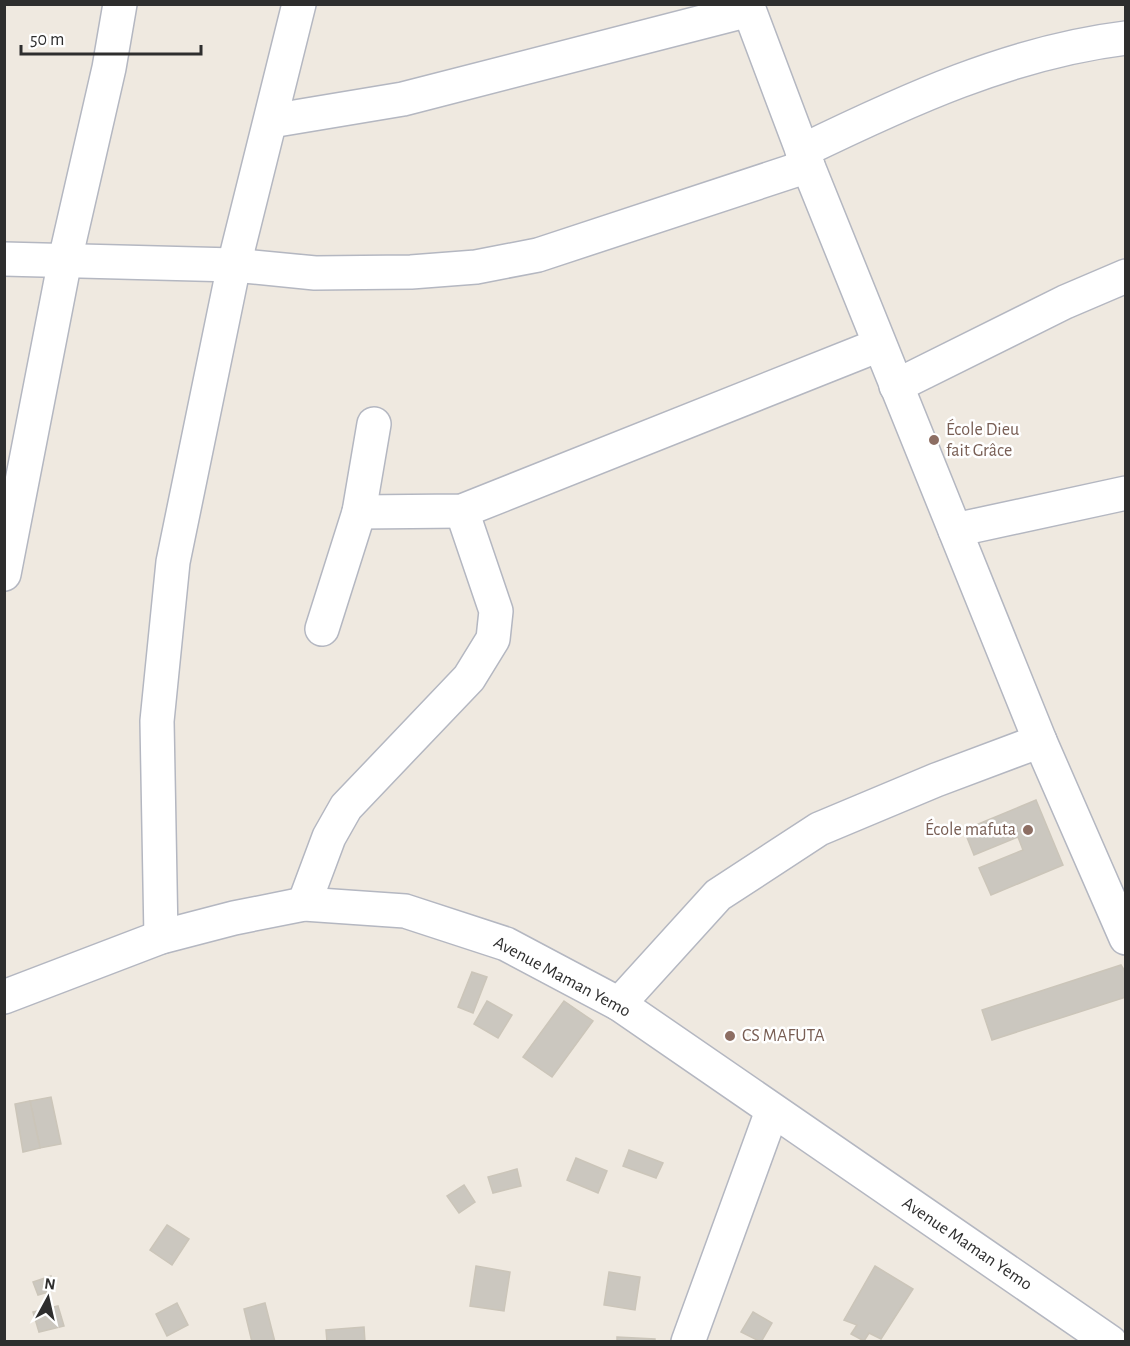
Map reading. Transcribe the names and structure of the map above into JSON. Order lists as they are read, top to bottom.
{
  "streets": {
    "street": ["Avenue Maman Yemo"]
  },
  "places": ["École Dieu fait Grâce", "École mafuta", "CS MAFUTA"],
  "scale_bar": "50 m",
  "north": "top"
}
